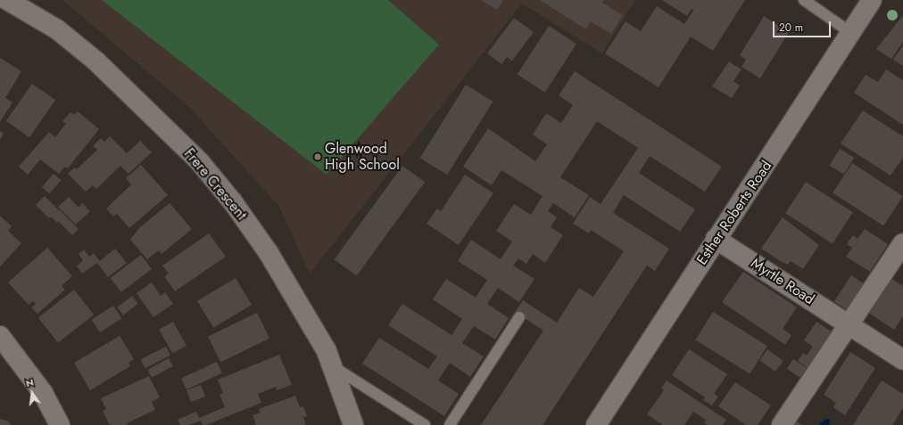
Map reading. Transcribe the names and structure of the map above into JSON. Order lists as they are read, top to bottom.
{
  "streets": {
    "street": ["Frere Crescent", "Esther Roberts Road", "Myrtle Road"]
  },
  "crossings": [
    ["Esther Roberts Road", "Myrtle Road"]
  ],
  "places": ["Glenwood High School"],
  "scale_bar": "20 m",
  "north": "top"
}
